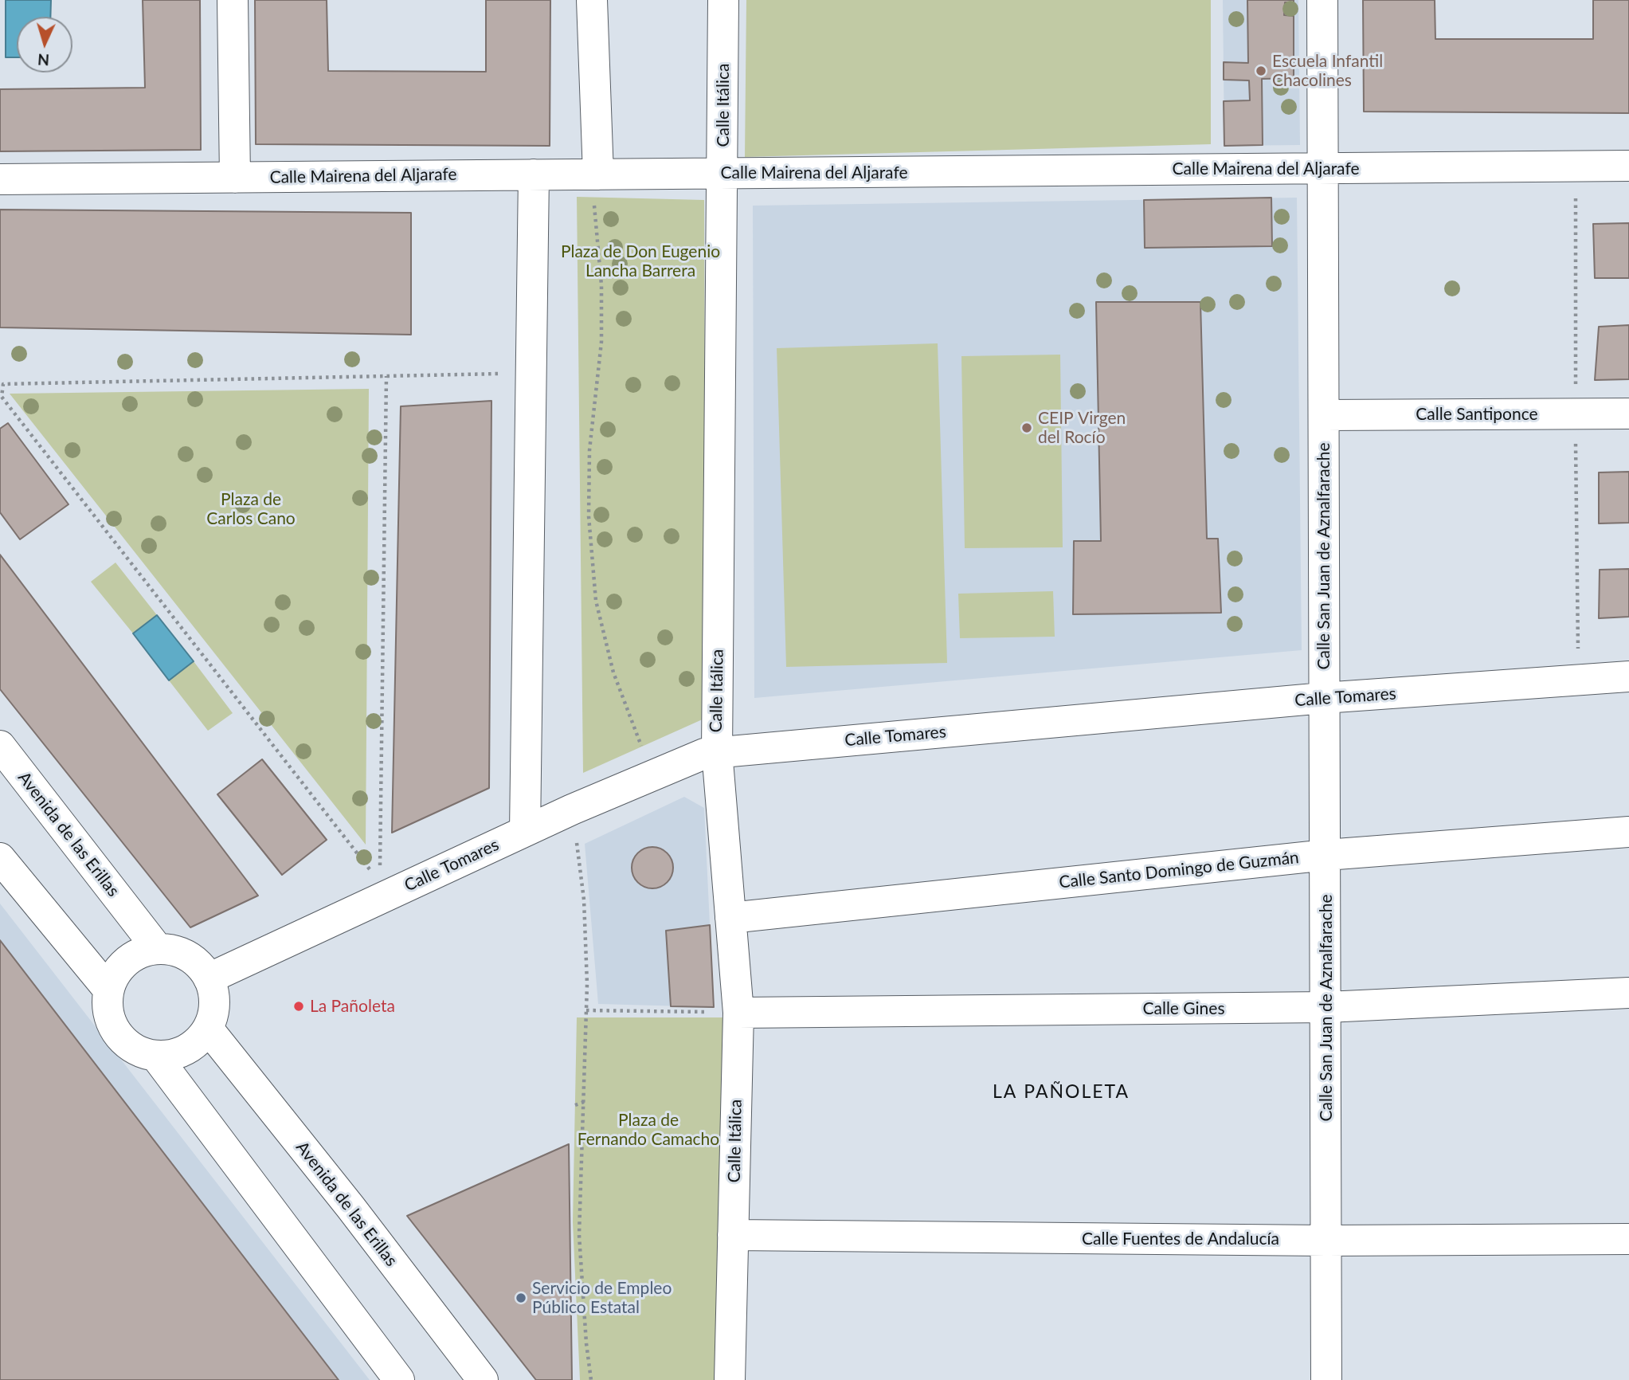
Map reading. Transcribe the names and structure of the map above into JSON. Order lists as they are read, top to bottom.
{
  "streets": {
    "street": [
      "Calle Itálica",
      "Calle Mairena del Aljarafe",
      "Calle Santiponce",
      "Calle San Juan de Aznalfarache",
      "Calle Tomares",
      "Avenida de las Erillas",
      "Calle Santo Domingo de Guzmán",
      "Calle Gines",
      "Calle Fuentes de Andalucía"
    ]
  },
  "crossings": [
    ["Calle Itálica", "Calle Mairena del Aljarafe"],
    ["Calle Itálica", "Calle Tomares"],
    ["Calle Itálica", "Calle Santo Domingo de Guzmán"],
    ["Calle Itálica", "Calle Gines"],
    ["Calle Itálica", "Calle Fuentes de Andalucía"],
    ["Calle Mairena del Aljarafe", "Calle San Juan de Aznalfarache"],
    ["Calle Santiponce", "Calle San Juan de Aznalfarache"],
    ["Calle San Juan de Aznalfarache", "Calle Tomares"],
    ["Calle San Juan de Aznalfarache", "Calle Santo Domingo de Guzmán"],
    ["Calle San Juan de Aznalfarache", "Calle Gines"],
    ["Calle San Juan de Aznalfarache", "Calle Fuentes de Andalucía"],
    ["Calle Tomares", "Avenida de las Erillas"]
  ],
  "districts": ["LA PAÑOLETA"],
  "parks": ["Plaza de Don Eugenio Lancha Barrera", "Plaza de Carlos Cano", "Plaza de Fernando Camacho"],
  "places": [
    "Escuela Infantil Chacolines",
    "CEIP Virgen del Rocío",
    "La Pañoleta",
    "Servicio de Empleo Público Estatal"
  ],
  "north": "bottom"
}
